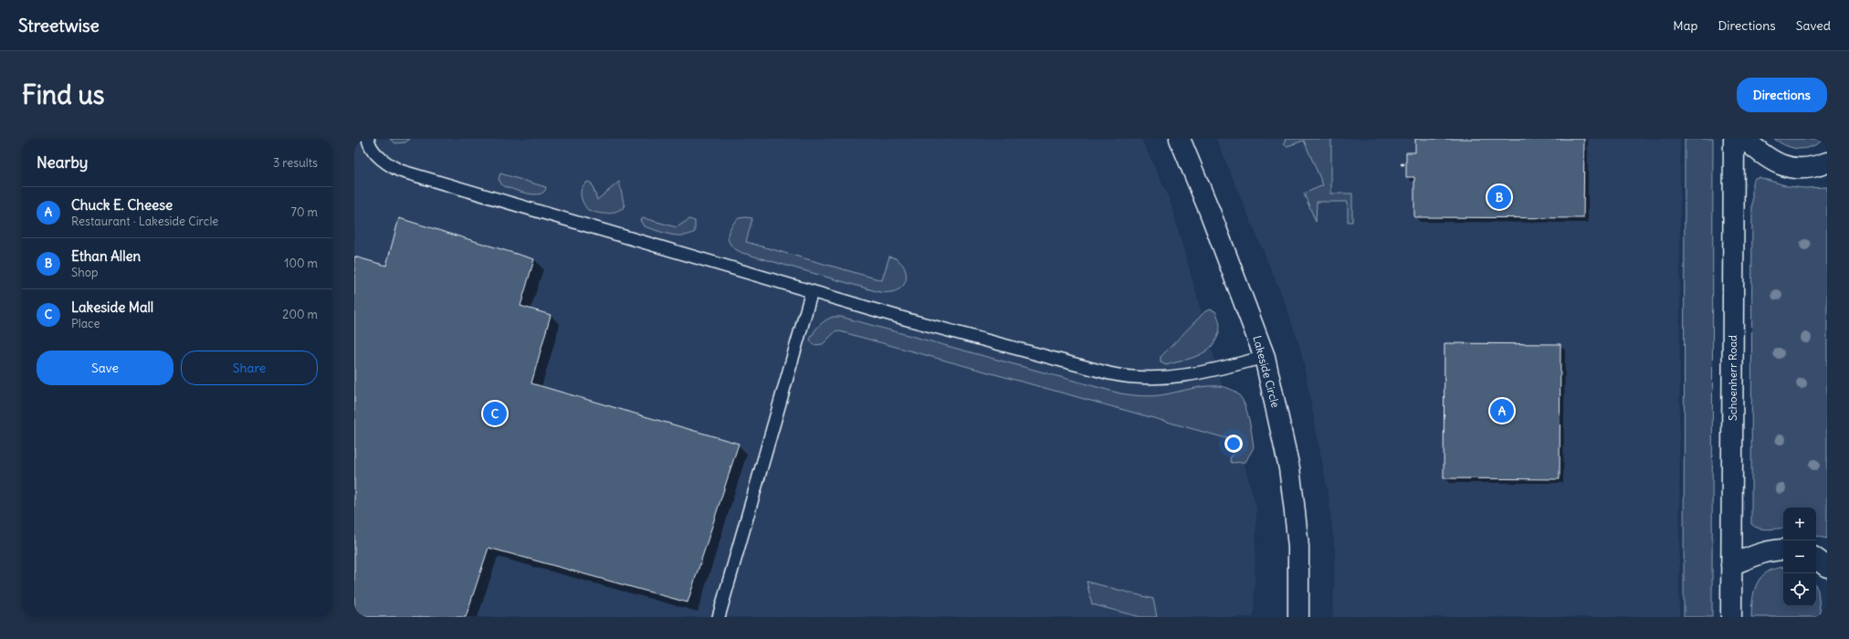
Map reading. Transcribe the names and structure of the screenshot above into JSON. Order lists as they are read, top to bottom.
{
  "streets": {
    "main road": ["Lakeside Circle", "Schoenherr Road"]
  },
  "page": {
    "header": "Streetwise",
    "nav": ["Map", "Directions", "Saved"],
    "buttons": [
      "Directions",
      ["Save", "Share"]
    ],
    "title": "Find us",
    "heading": ["Nearby", "3 results"],
    "pins": ["B", "A", "C"],
    "list": [
      {
        "mark": "A",
        "name": "Chuck E. Cheese",
        "note": "Restaurant · Lakeside Circle",
        "value": "70 m"
      },
      {
        "mark": "B",
        "name": "Ethan Allen",
        "note": "Shop",
        "value": "100 m"
      },
      {
        "mark": "C",
        "name": "Lakeside Mall",
        "note": "Place",
        "value": "200 m"
      }
    ],
    "map_buttons": ["+", "−"]
  }
}
